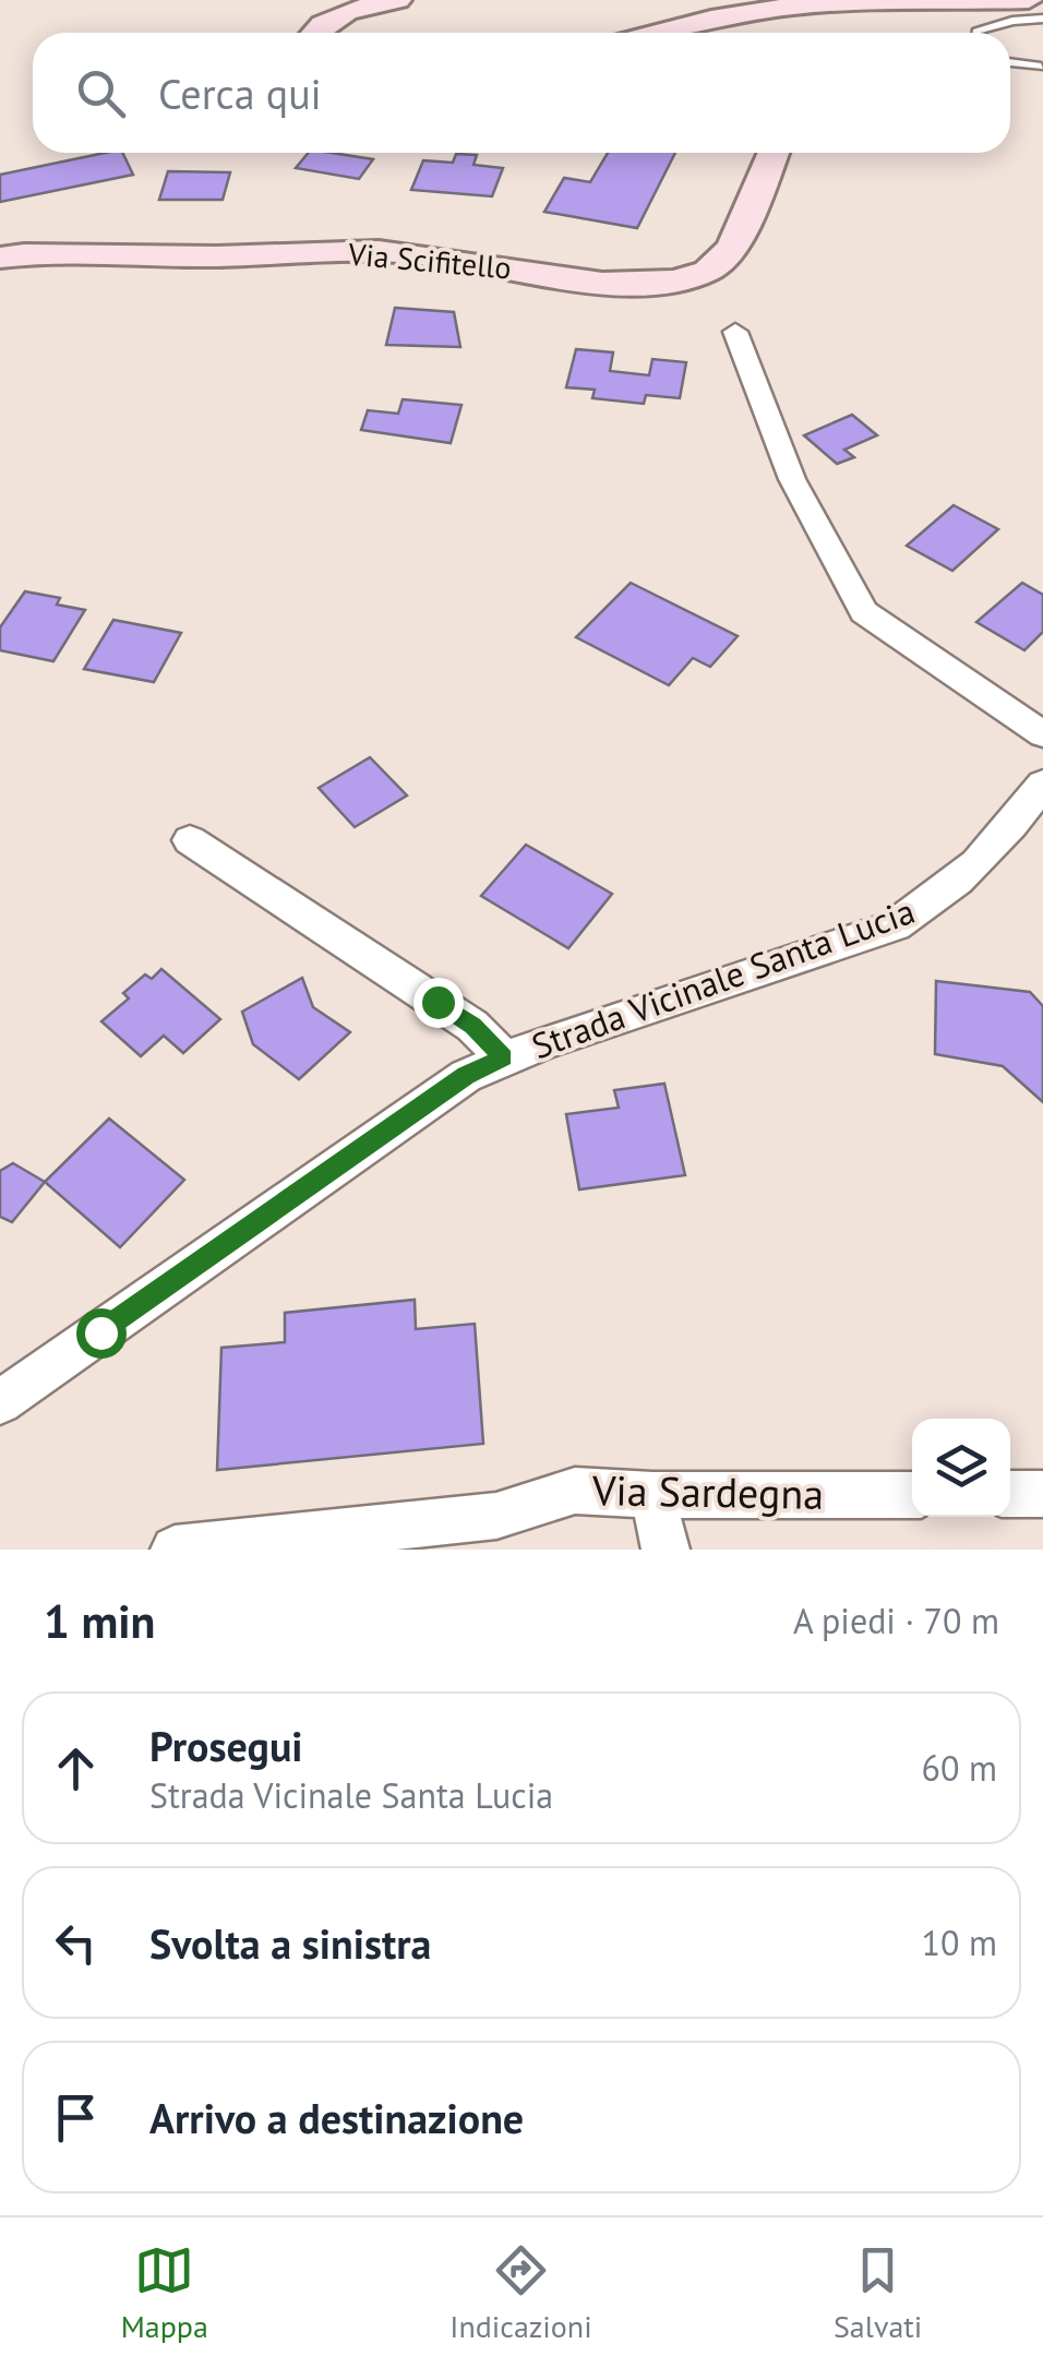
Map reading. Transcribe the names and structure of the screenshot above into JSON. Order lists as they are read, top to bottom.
{
  "streets": {
    "main road": ["Via Scifitello"],
    "street": ["Strada Vicinale Santa Lucia", "Via Sardegna"]
  },
  "page": {
    "search": "Cerca qui",
    "heading": ["1 min", "A piedi · 70 m"],
    "list": [
      ["Prosegui", "Strada Vicinale Santa Lucia", "60 m"],
      ["Svolta a sinistra", "10 m"],
      "Arrivo a destinazione"
    ],
    "nav": ["Mappa", "Indicazioni", "Salvati"]
  }
}
